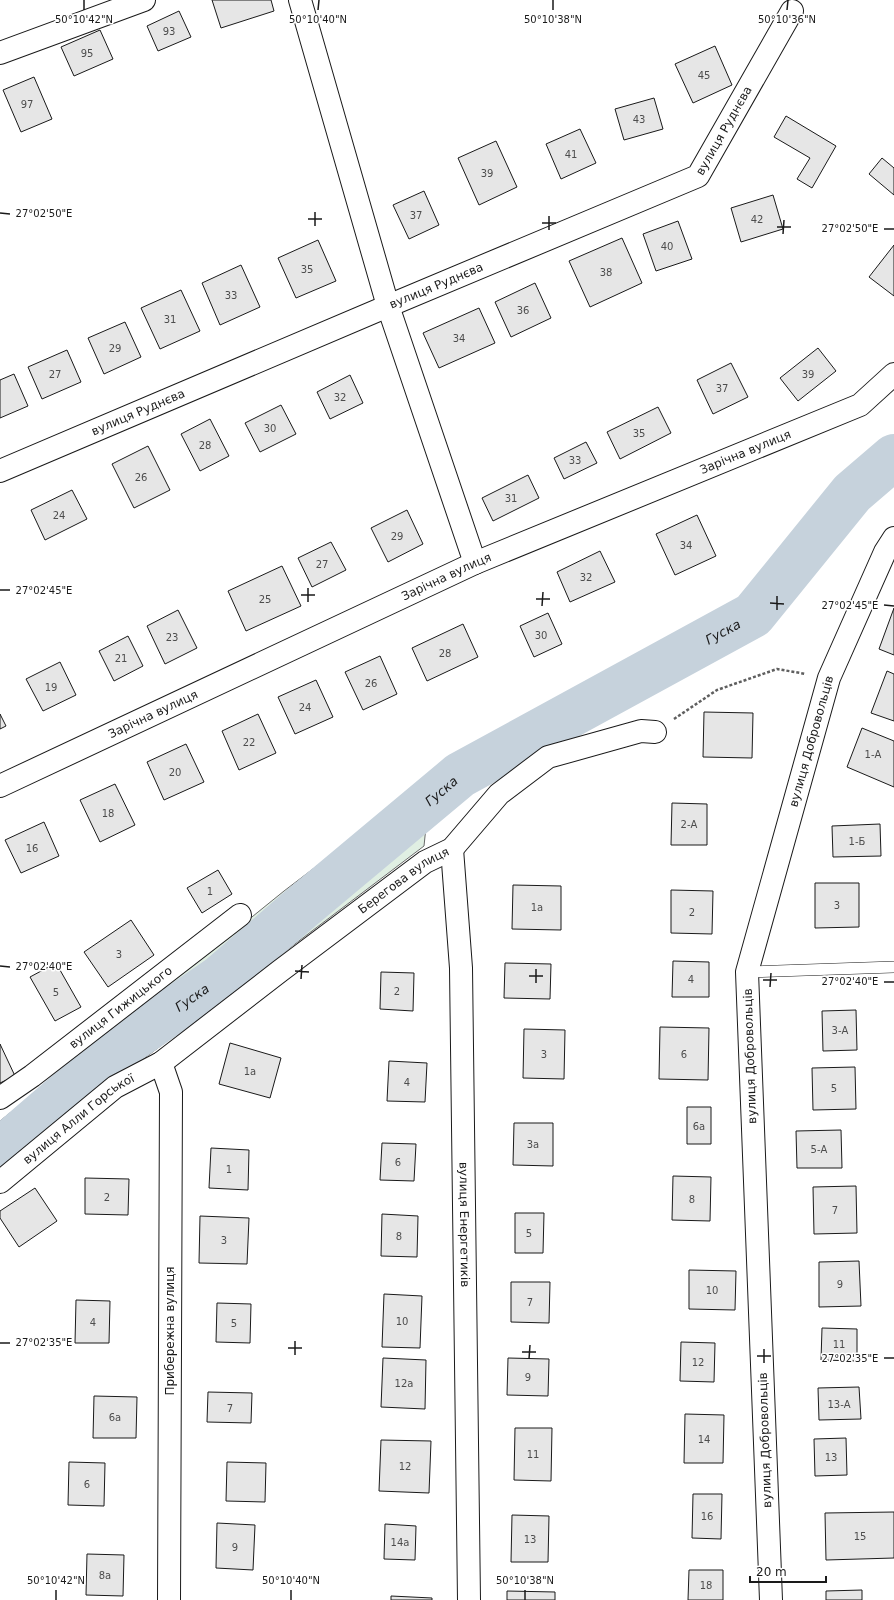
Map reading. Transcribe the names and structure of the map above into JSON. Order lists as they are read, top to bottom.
{
  "streets": {
    "street": [
      "вулиця Руднєва",
      "Зарічна вулиця",
      "вулиця Добровольців",
      "Берегова вулиця",
      "вулиця Гижицького",
      "вулиця Алли Горської",
      "вулиця Енергетиків",
      "Прибережна вулиця"
    ]
  },
  "crossings": [
    ["Берегова вулиця", "вулиця Алли Горської"],
    ["Берегова вулиця", "вулиця Енергетиків"],
    ["Берегова вулиця", "Прибережна вулиця"],
    ["вулиця Алли Горської", "Прибережна вулиця"]
  ],
  "water": ["Гуска"],
  "house_numbers": [
    "93",
    "95",
    "45",
    "97",
    "43",
    "41",
    "39",
    "37",
    "42",
    "40",
    "35",
    "38",
    "33",
    "36",
    "31",
    "34",
    "29",
    "27",
    "39",
    "37",
    "32",
    "30",
    "35",
    "28",
    "33",
    "26",
    "31",
    "24",
    "29",
    "34",
    "27",
    "32",
    "25",
    "30",
    "23",
    "28",
    "21",
    "26",
    "19",
    "24",
    "22",
    "1-А",
    "20",
    "18",
    "2-А",
    "1-Б",
    "16",
    "1",
    "3",
    "1а",
    "2",
    "3",
    "4",
    "2",
    "5",
    "3-А",
    "3",
    "6",
    "1а",
    "4",
    "5",
    "6а",
    "3а",
    "5-А",
    "6",
    "1",
    "2",
    "8",
    "7",
    "5",
    "8",
    "3",
    "9",
    "10",
    "7",
    "10",
    "4",
    "5",
    "11",
    "12",
    "9",
    "12а",
    "13-А",
    "7",
    "6а",
    "14",
    "11",
    "13",
    "12",
    "6",
    "16",
    "15",
    "13",
    "14а",
    "9",
    "8а",
    "18"
  ],
  "scale_bar": "20 m",
  "coordinates": [
    "50°10'42\"N",
    "50°10'40\"N",
    "50°10'38\"N",
    "50°10'36\"N",
    "27°02'50\"E",
    "27°02'45\"E",
    "27°02'40\"E",
    "27°02'35\"E"
  ]
}
